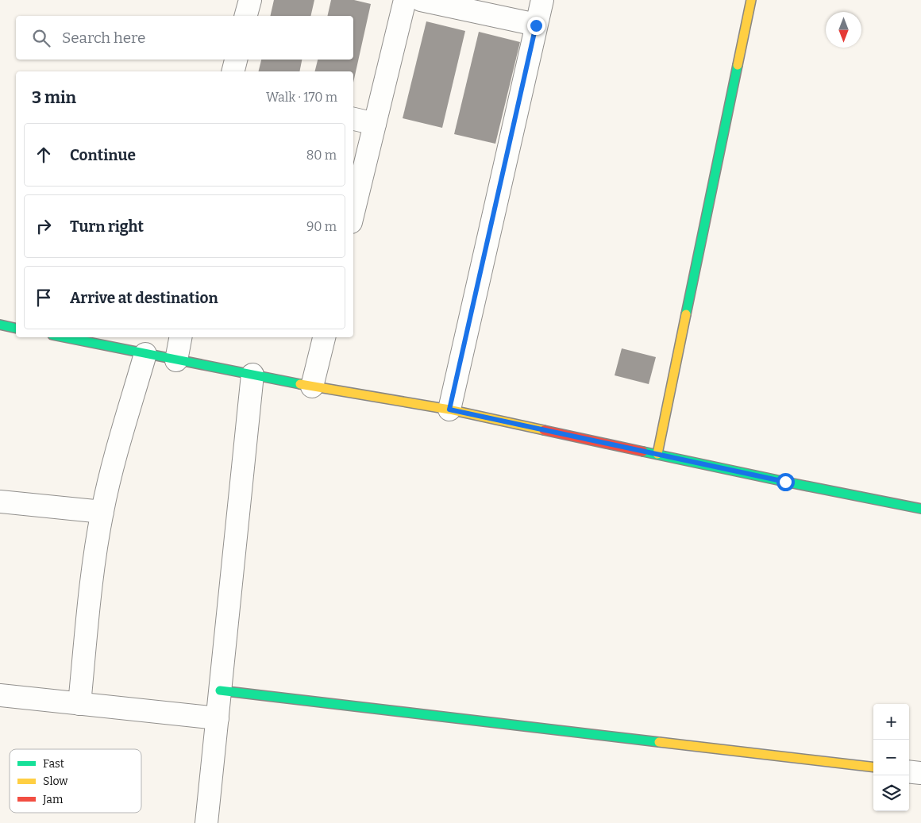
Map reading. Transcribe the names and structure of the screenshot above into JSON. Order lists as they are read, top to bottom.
{
  "legend": ["Fast", "Slow", "Jam"],
  "north": "bottom",
  "page": {
    "search": "Search here",
    "heading": ["3 min", "Walk · 170 m"],
    "list": [
      ["Continue", "80 m"],
      ["Turn right", "90 m"],
      "Arrive at destination"
    ],
    "map_buttons": ["+", "−"]
  }
}
